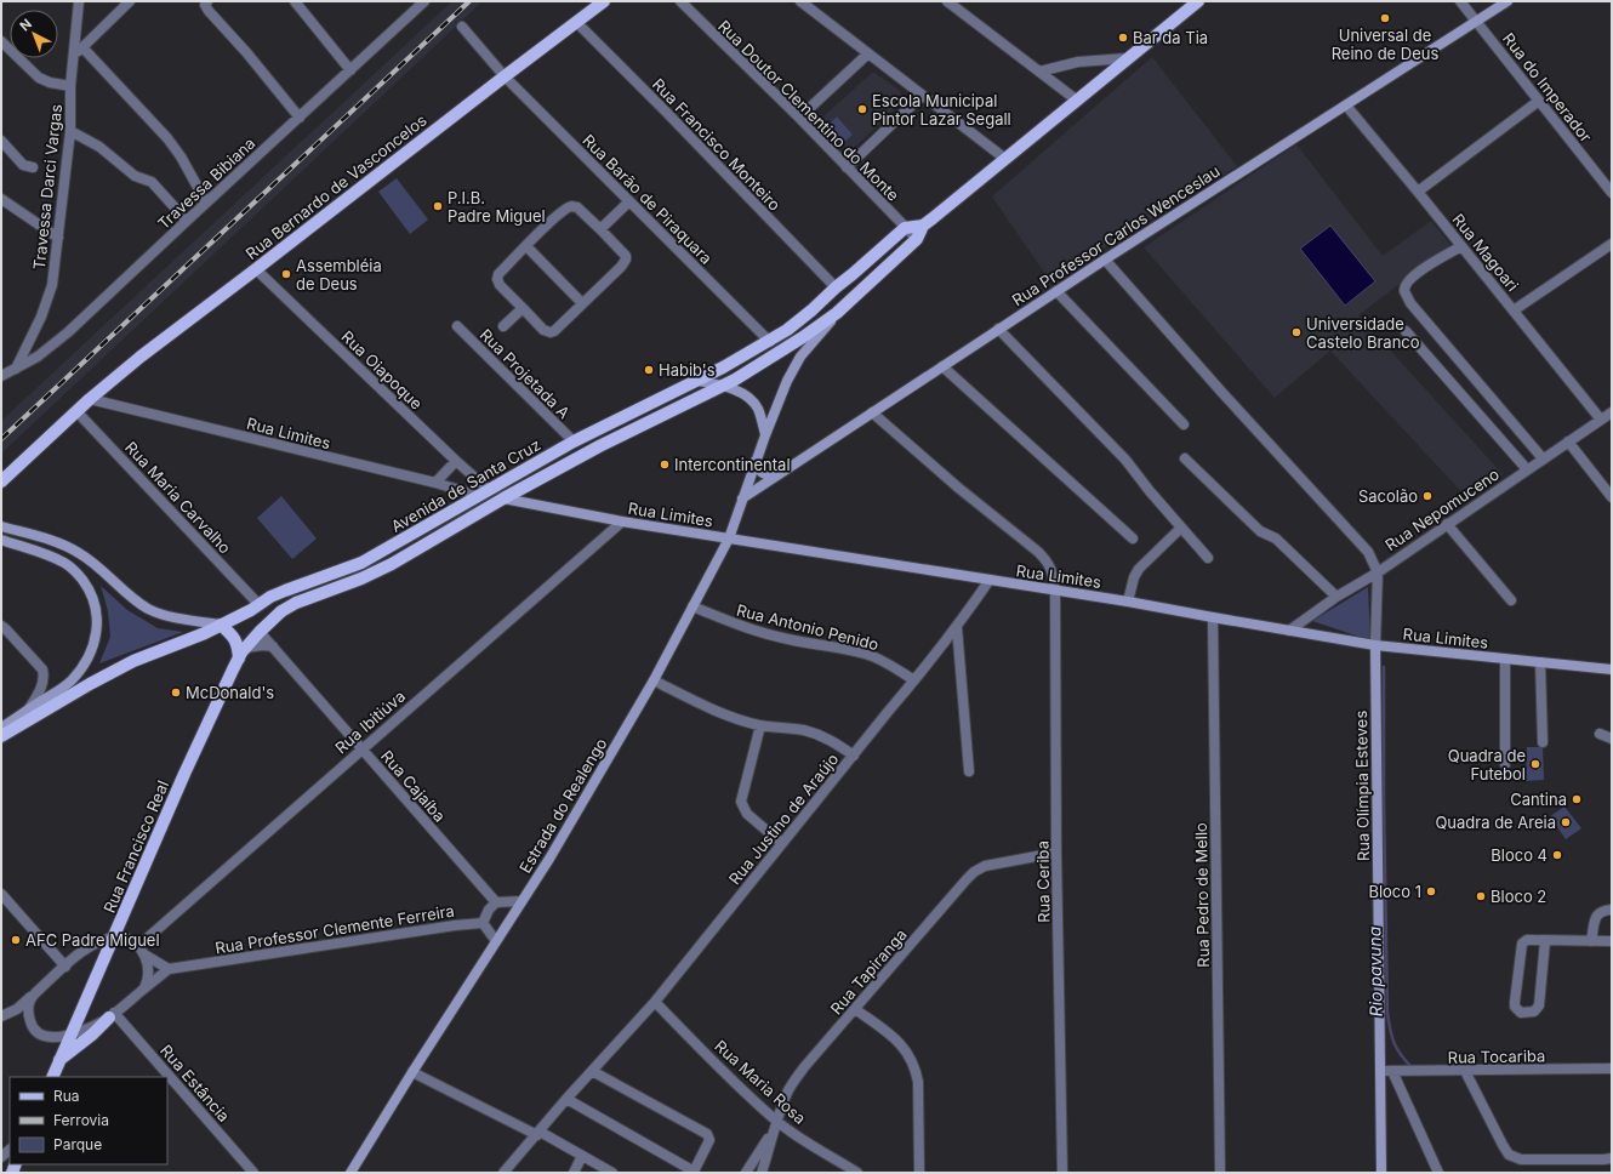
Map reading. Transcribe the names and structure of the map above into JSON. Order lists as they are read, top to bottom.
{
  "streets": {
    "main road": ["Rua Bernardo de Vasconcelos", "Avenida de Santa Cruz", "Rua Francisco Real"],
    "street": [
      "Rua do Imperador",
      "Rua Doutor Clementino do Monte",
      "Rua Francisco Monteiro",
      "Travessa Bibiana",
      "Travessa Darci Vargas",
      "Rua Barão de Piraquara",
      "Rua Professor Carlos Wenceslau",
      "Rua Magoari",
      "Rua Oiapoque",
      "Rua Projetada A",
      "Rua Limites",
      "Rua Maria Carvalho",
      "Rua Nepomuceno",
      "Rua Antonio Penido",
      "Rua Ibitiúva",
      "Rua Cajaíba",
      "Rua Olímpia Esteves",
      "Estrada do Realengo",
      "Rua Justino de Araújo",
      "Rua Ceriba",
      "Rua Pedro de Mello",
      "Rua Professor Clemente Ferreira",
      "Rua Tapiranga",
      "Rua Tocariba",
      "Rua Maria Rosa",
      "Rua Estância"
    ]
  },
  "crossings": [
    ["Rua do Imperador", "Rua Professor Carlos Wenceslau"],
    ["Rua Doutor Clementino do Monte", "Avenida de Santa Cruz"],
    ["Rua Francisco Monteiro", "Rua Bernardo de Vasconcelos"],
    ["Rua Francisco Monteiro", "Avenida de Santa Cruz"],
    ["Travessa Bibiana", "Travessa Darci Vargas"],
    ["Rua Bernardo de Vasconcelos", "Rua Barão de Piraquara"],
    ["Rua Bernardo de Vasconcelos", "Rua Oiapoque"],
    ["Rua Bernardo de Vasconcelos", "Rua Limites"],
    ["Rua Bernardo de Vasconcelos", "Rua Maria Carvalho"],
    ["Rua Barão de Piraquara", "Avenida de Santa Cruz"],
    ["Rua Professor Carlos Wenceslau", "Rua Magoari"],
    ["Rua Professor Carlos Wenceslau", "Estrada do Realengo"],
    ["Rua Professor Carlos Wenceslau", "Rua Ceriba"],
    ["Rua Magoari", "Rua Nepomuceno"],
    ["Rua Oiapoque", "Rua Limites"],
    ["Rua Oiapoque", "Avenida de Santa Cruz"],
    ["Rua Projetada A", "Avenida de Santa Cruz"],
    ["Rua Limites", "Avenida de Santa Cruz"],
    ["Rua Limites", "Rua Nepomuceno"],
    ["Rua Limites", "Rua Ibitiúva"],
    ["Rua Limites", "Rua Olímpia Esteves"],
    ["Rua Limites", "Estrada do Realengo"],
    ["Rua Limites", "Rua Justino de Araújo"],
    ["Rua Limites", "Rua Ceriba"],
    ["Rua Limites", "Rua Pedro de Mello"],
    ["Avenida de Santa Cruz", "Rua Maria Carvalho"],
    ["Avenida de Santa Cruz", "Rua Cajaíba"],
    ["Avenida de Santa Cruz", "Estrada do Realengo"],
    ["Avenida de Santa Cruz", "Rua Francisco Real"],
    ["Rua Nepomuceno", "Rua Olímpia Esteves"],
    ["Rua Antonio Penido", "Estrada do Realengo"],
    ["Rua Antonio Penido", "Rua Justino de Araújo"],
    ["Rua Ibitiúva", "Rua Cajaíba"],
    ["Rua Cajaíba", "Rua Francisco Real"],
    ["Rua Olímpia Esteves", "Rua Tocariba"],
    ["Rua Justino de Araújo", "Rua Maria Rosa"],
    ["Rua Francisco Real", "Rua Professor Clemente Ferreira"],
    ["Rua Ceriba", "Rua Tapiranga"],
    ["Rua Professor Clemente Ferreira", "Rua Estância"],
    ["Rua Tapiranga", "Rua Maria Rosa"]
  ],
  "water": ["Rio pavuna"],
  "places": [
    "Universal de Reino de Deus",
    "Bar da Tia",
    "Escola Municipal Pintor Lazar Segall",
    "P.I.B. Padre Miguel",
    "Assembléia de Deus",
    "Universidade Castelo Branco",
    "Habib's",
    "Intercontinental",
    "Sacolão",
    "McDonald's",
    "Quadra de Futebol",
    "Cantina",
    "Quadra de Areia",
    "Bloco 4",
    "Bloco 1",
    "Bloco 2",
    "AFC Padre Miguel"
  ],
  "legend": ["Rua", "Ferrovia", "Parque"],
  "north": "top left"
}
